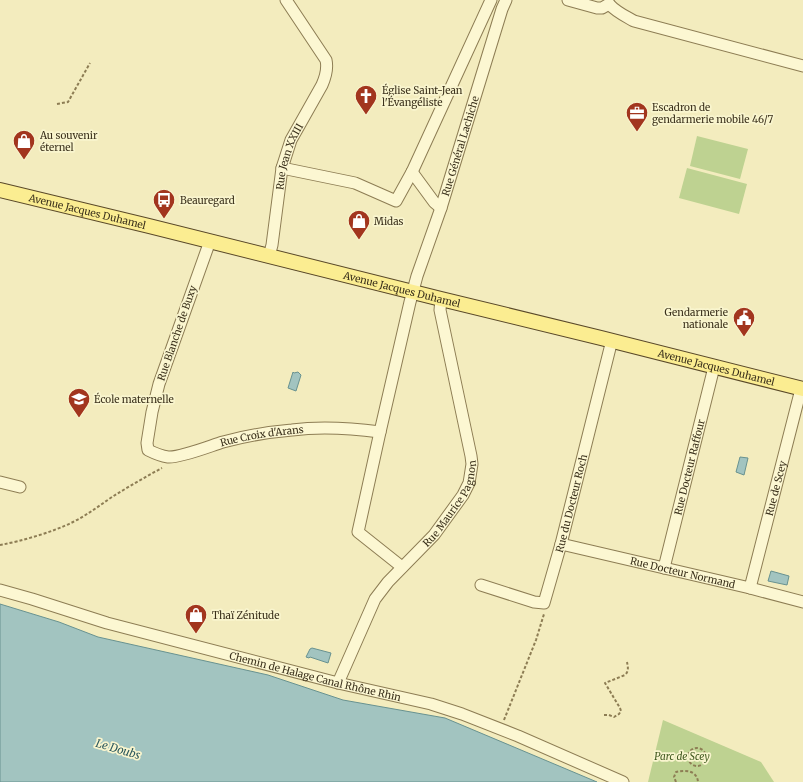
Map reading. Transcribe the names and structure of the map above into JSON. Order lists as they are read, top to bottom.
{
  "streets": {
    "main road": ["Avenue Jacques Duhamel"],
    "street": [
      "Rue Général Lachiche",
      "Rue Jean XXIII",
      "Rue Blanche de Buxy",
      "Rue Croix d'Arans",
      "Rue Docteur Raffour",
      "Rue de Scey",
      "Rue Maurice Pagnon",
      "Rue du Docteur Roch",
      "Rue Docteur Normand",
      "Chemin de Halage Canal Rhône Rhin"
    ]
  },
  "crossings": [
    ["Rue Général Lachiche", "Avenue Jacques Duhamel"],
    ["Rue Général Lachiche", "Rue Croix d'Arans"],
    ["Rue Général Lachiche", "Rue Maurice Pagnon"],
    ["Rue Jean XXIII", "Avenue Jacques Duhamel"],
    ["Avenue Jacques Duhamel", "Rue Blanche de Buxy"],
    ["Avenue Jacques Duhamel", "Rue Docteur Raffour"],
    ["Avenue Jacques Duhamel", "Rue de Scey"],
    ["Avenue Jacques Duhamel", "Rue Maurice Pagnon"],
    ["Avenue Jacques Duhamel", "Rue du Docteur Roch"],
    ["Rue Blanche de Buxy", "Rue Croix d'Arans"],
    ["Rue Docteur Raffour", "Rue Docteur Normand"],
    ["Rue de Scey", "Rue Docteur Normand"],
    ["Rue Maurice Pagnon", "Chemin de Halage Canal Rhône Rhin"],
    ["Rue du Docteur Roch", "Rue Docteur Normand"]
  ],
  "water": ["Le Doubs"],
  "parks": ["Parc de Scey"],
  "places": {
    "church": ["Église Saint-Jean l'Évangéliste"],
    "office": ["Escadron de gendarmerie mobile 46/7"],
    "shop": ["Au souvenir éternel", "Midas", "Thaï Zénitude"],
    "bus stop": ["Beauregard"],
    "public building": ["Gendarmerie nationale"],
    "school or university": ["École maternelle"]
  }
}
